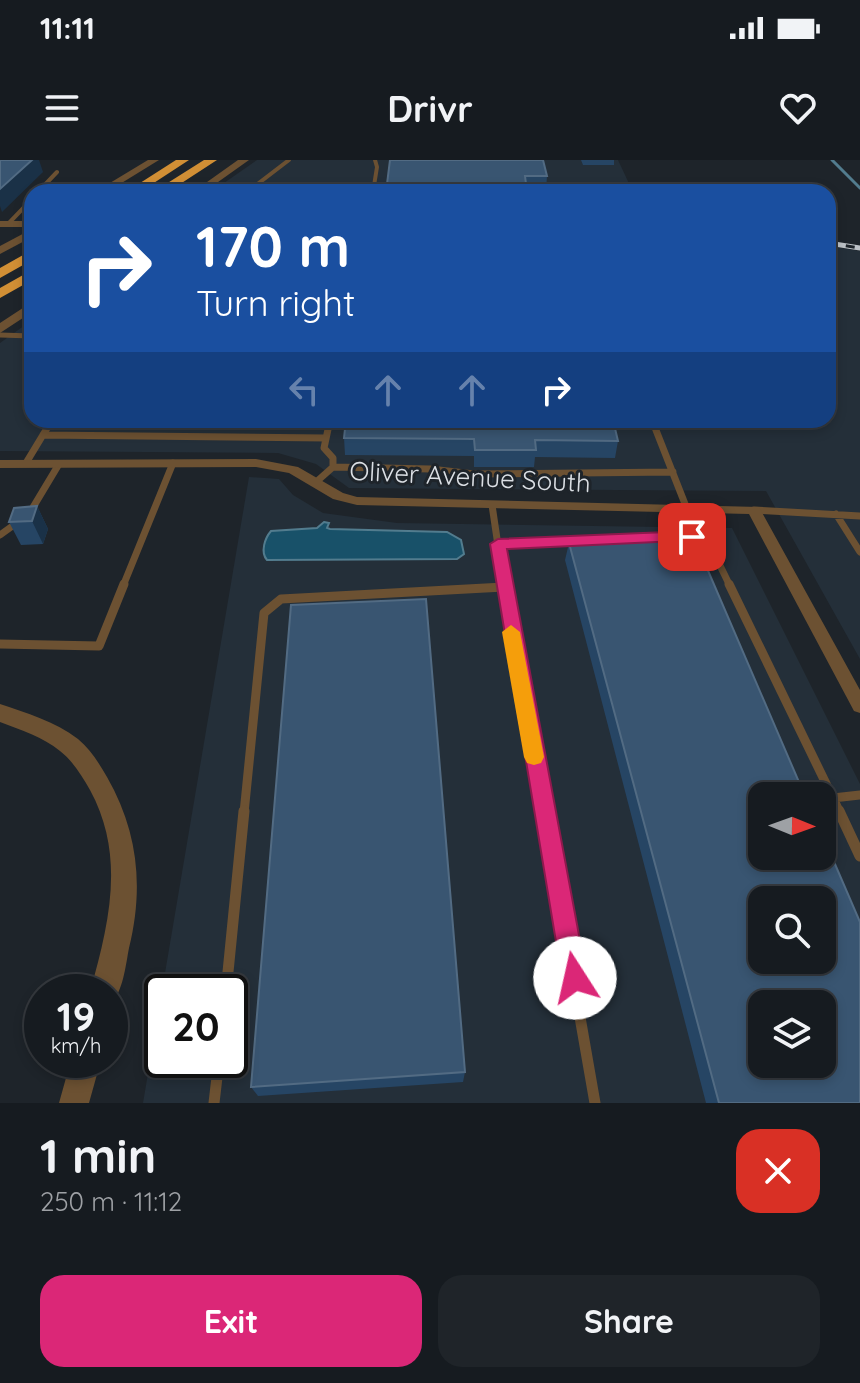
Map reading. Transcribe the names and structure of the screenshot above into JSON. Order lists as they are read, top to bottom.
{
  "streets": {
    "street": ["Oliver Avenue South"]
  },
  "north": "right",
  "page": {
    "status": "11:11",
    "header": "Drivr",
    "turn": ["170 m", "Turn right"],
    "speed": "19 km/h",
    "limit": "20",
    "heading": ["1 min", "250 m · 11:12"],
    "buttons": ["Exit", "Share"]
  }
}
